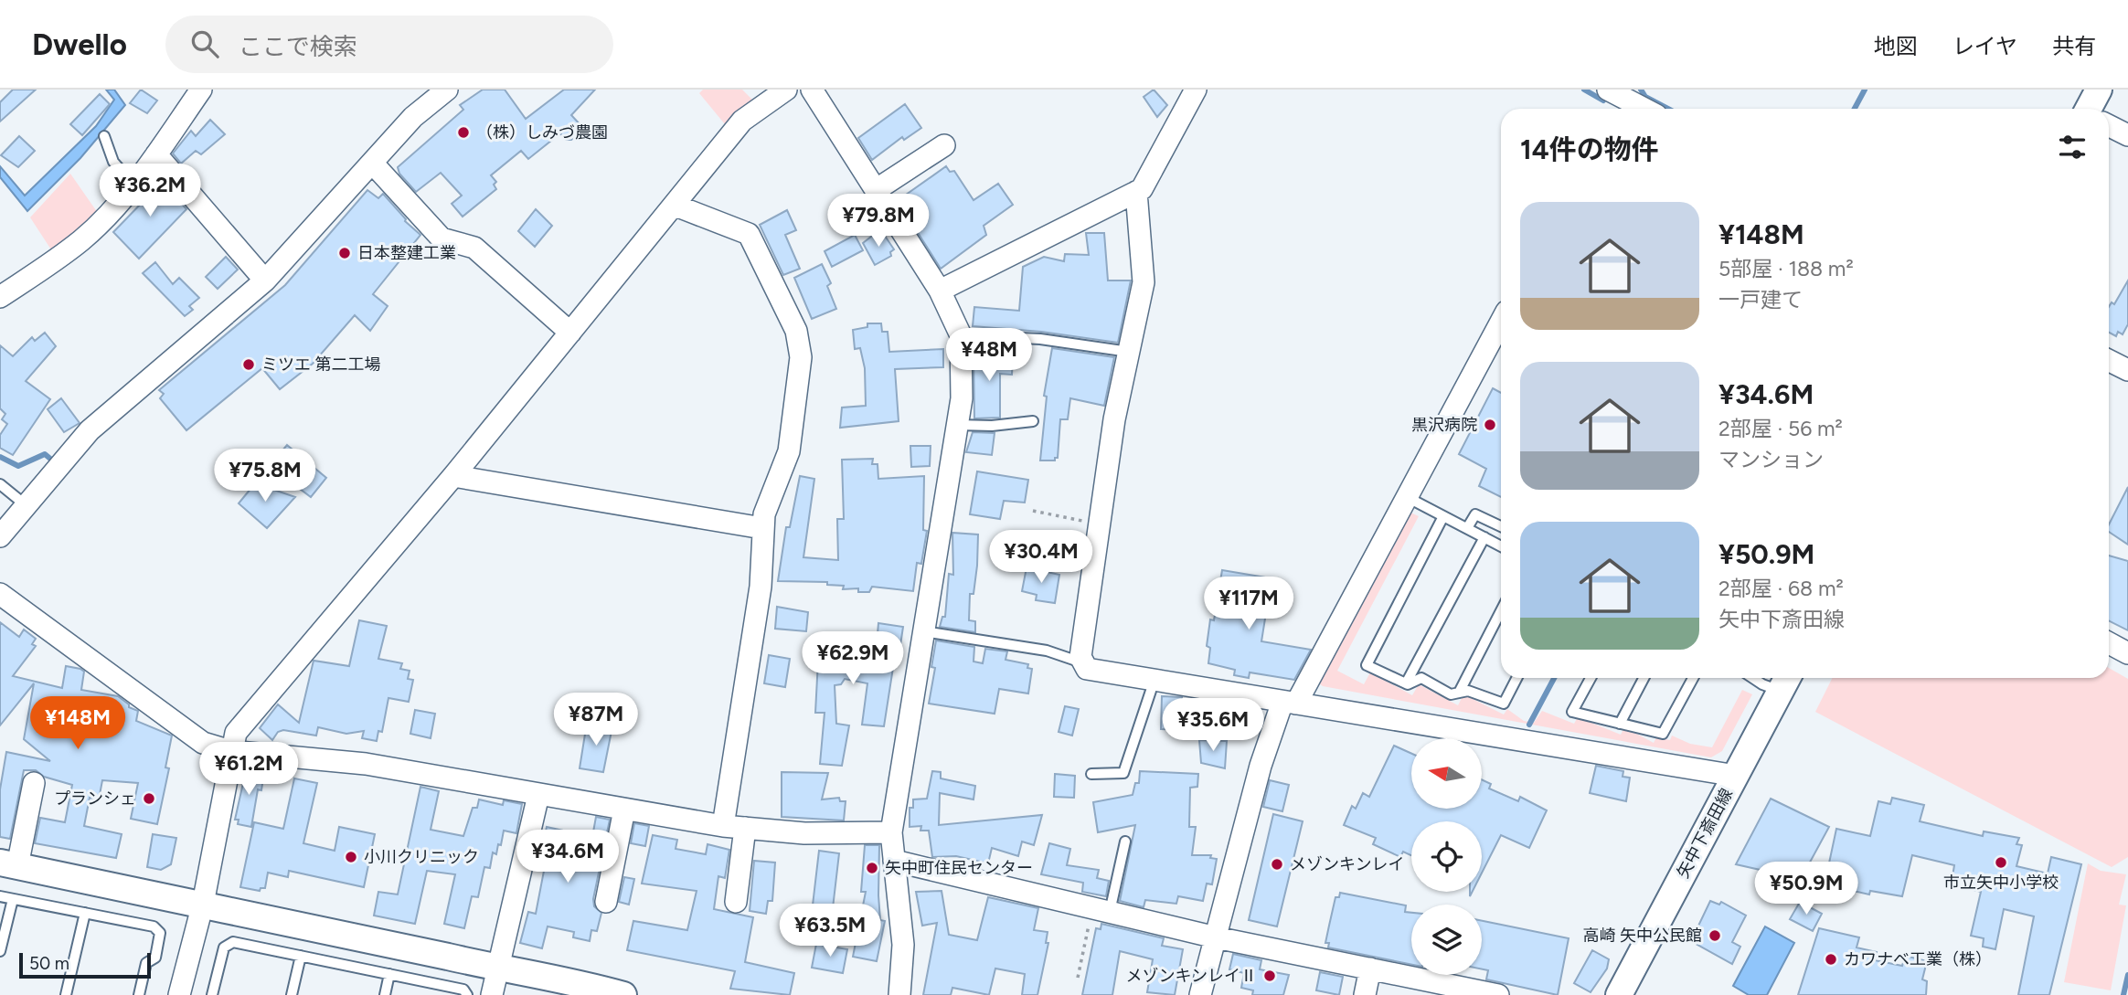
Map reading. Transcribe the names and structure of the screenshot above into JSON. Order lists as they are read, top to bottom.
{
  "streets": {
    "street": ["矢中下斎田線"]
  },
  "places": [
    "（株）しみづ農園",
    "日本整建工業",
    "ミツエ 第二工場",
    "黒沢病院",
    "プランシェ",
    "小川クリニック",
    "市立矢中小学校",
    "メゾンキンレイ",
    "矢中町住民センター",
    "高崎 矢中公民館",
    "カワナベ工業（株）",
    "メゾンキンレイⅡ"
  ],
  "scale_bar": "50 m",
  "north": "left",
  "page": {
    "header": "Dwello",
    "search": "ここで検索",
    "nav": ["地図", "レイヤ", "共有"],
    "heading": "14件の物件",
    "price": [
      "¥36.2M",
      "¥79.8M",
      "¥48M",
      "¥75.8M",
      "¥30.4M",
      "¥117M",
      "¥62.9M",
      "¥87M",
      "¥148M",
      "¥35.6M",
      "¥61.2M",
      "¥34.6M",
      "¥50.9M",
      "¥63.5M"
    ],
    "list": [
      {
        "name": "¥148M",
        "note": "5部屋 · 188 m² · 一戸建て"
      },
      {
        "name": "¥34.6M",
        "note": "2部屋 · 56 m² · マンション"
      },
      {
        "name": "¥50.9M",
        "note": "2部屋 · 68 m² · 矢中下斎田線"
      }
    ],
    "scale": "50 m"
  }
}
